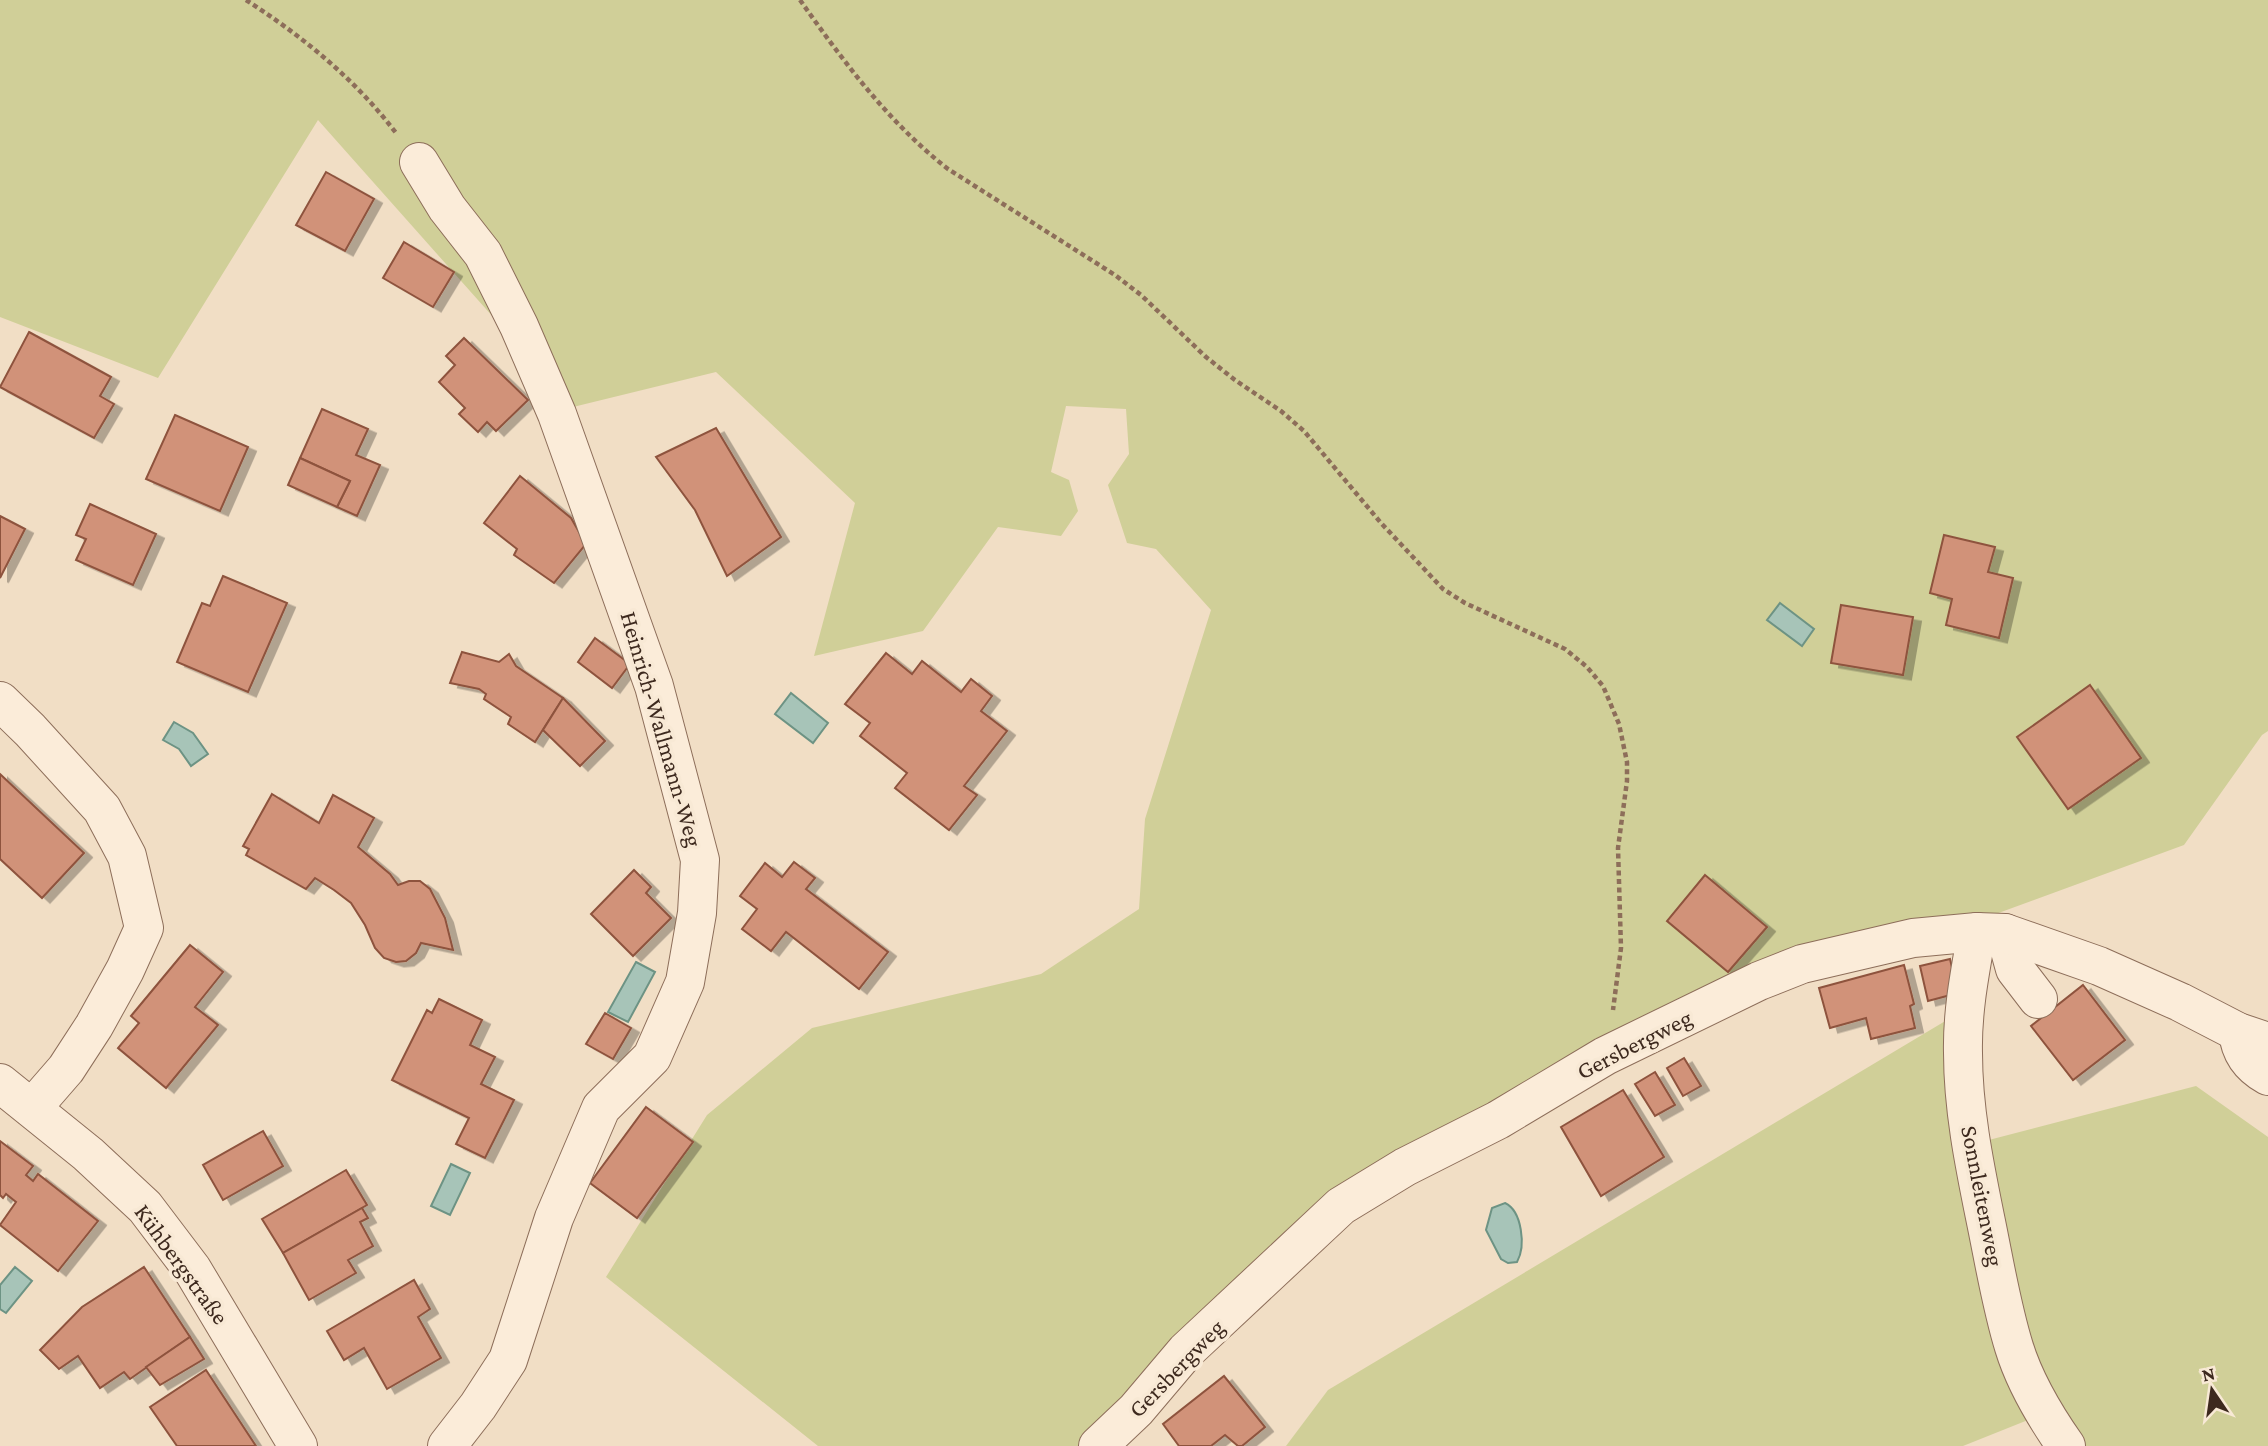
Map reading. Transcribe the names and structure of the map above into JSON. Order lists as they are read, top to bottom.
{
  "streets": {
    "street": [
      "Heinrich-Wallmann-Weg",
      "Gersbergweg",
      "Sonnleitenweg",
      "Kühbergstraße"
    ]
  },
  "crossings": [
    ["Gersbergweg", "Sonnleitenweg"]
  ],
  "north": "top"
}
